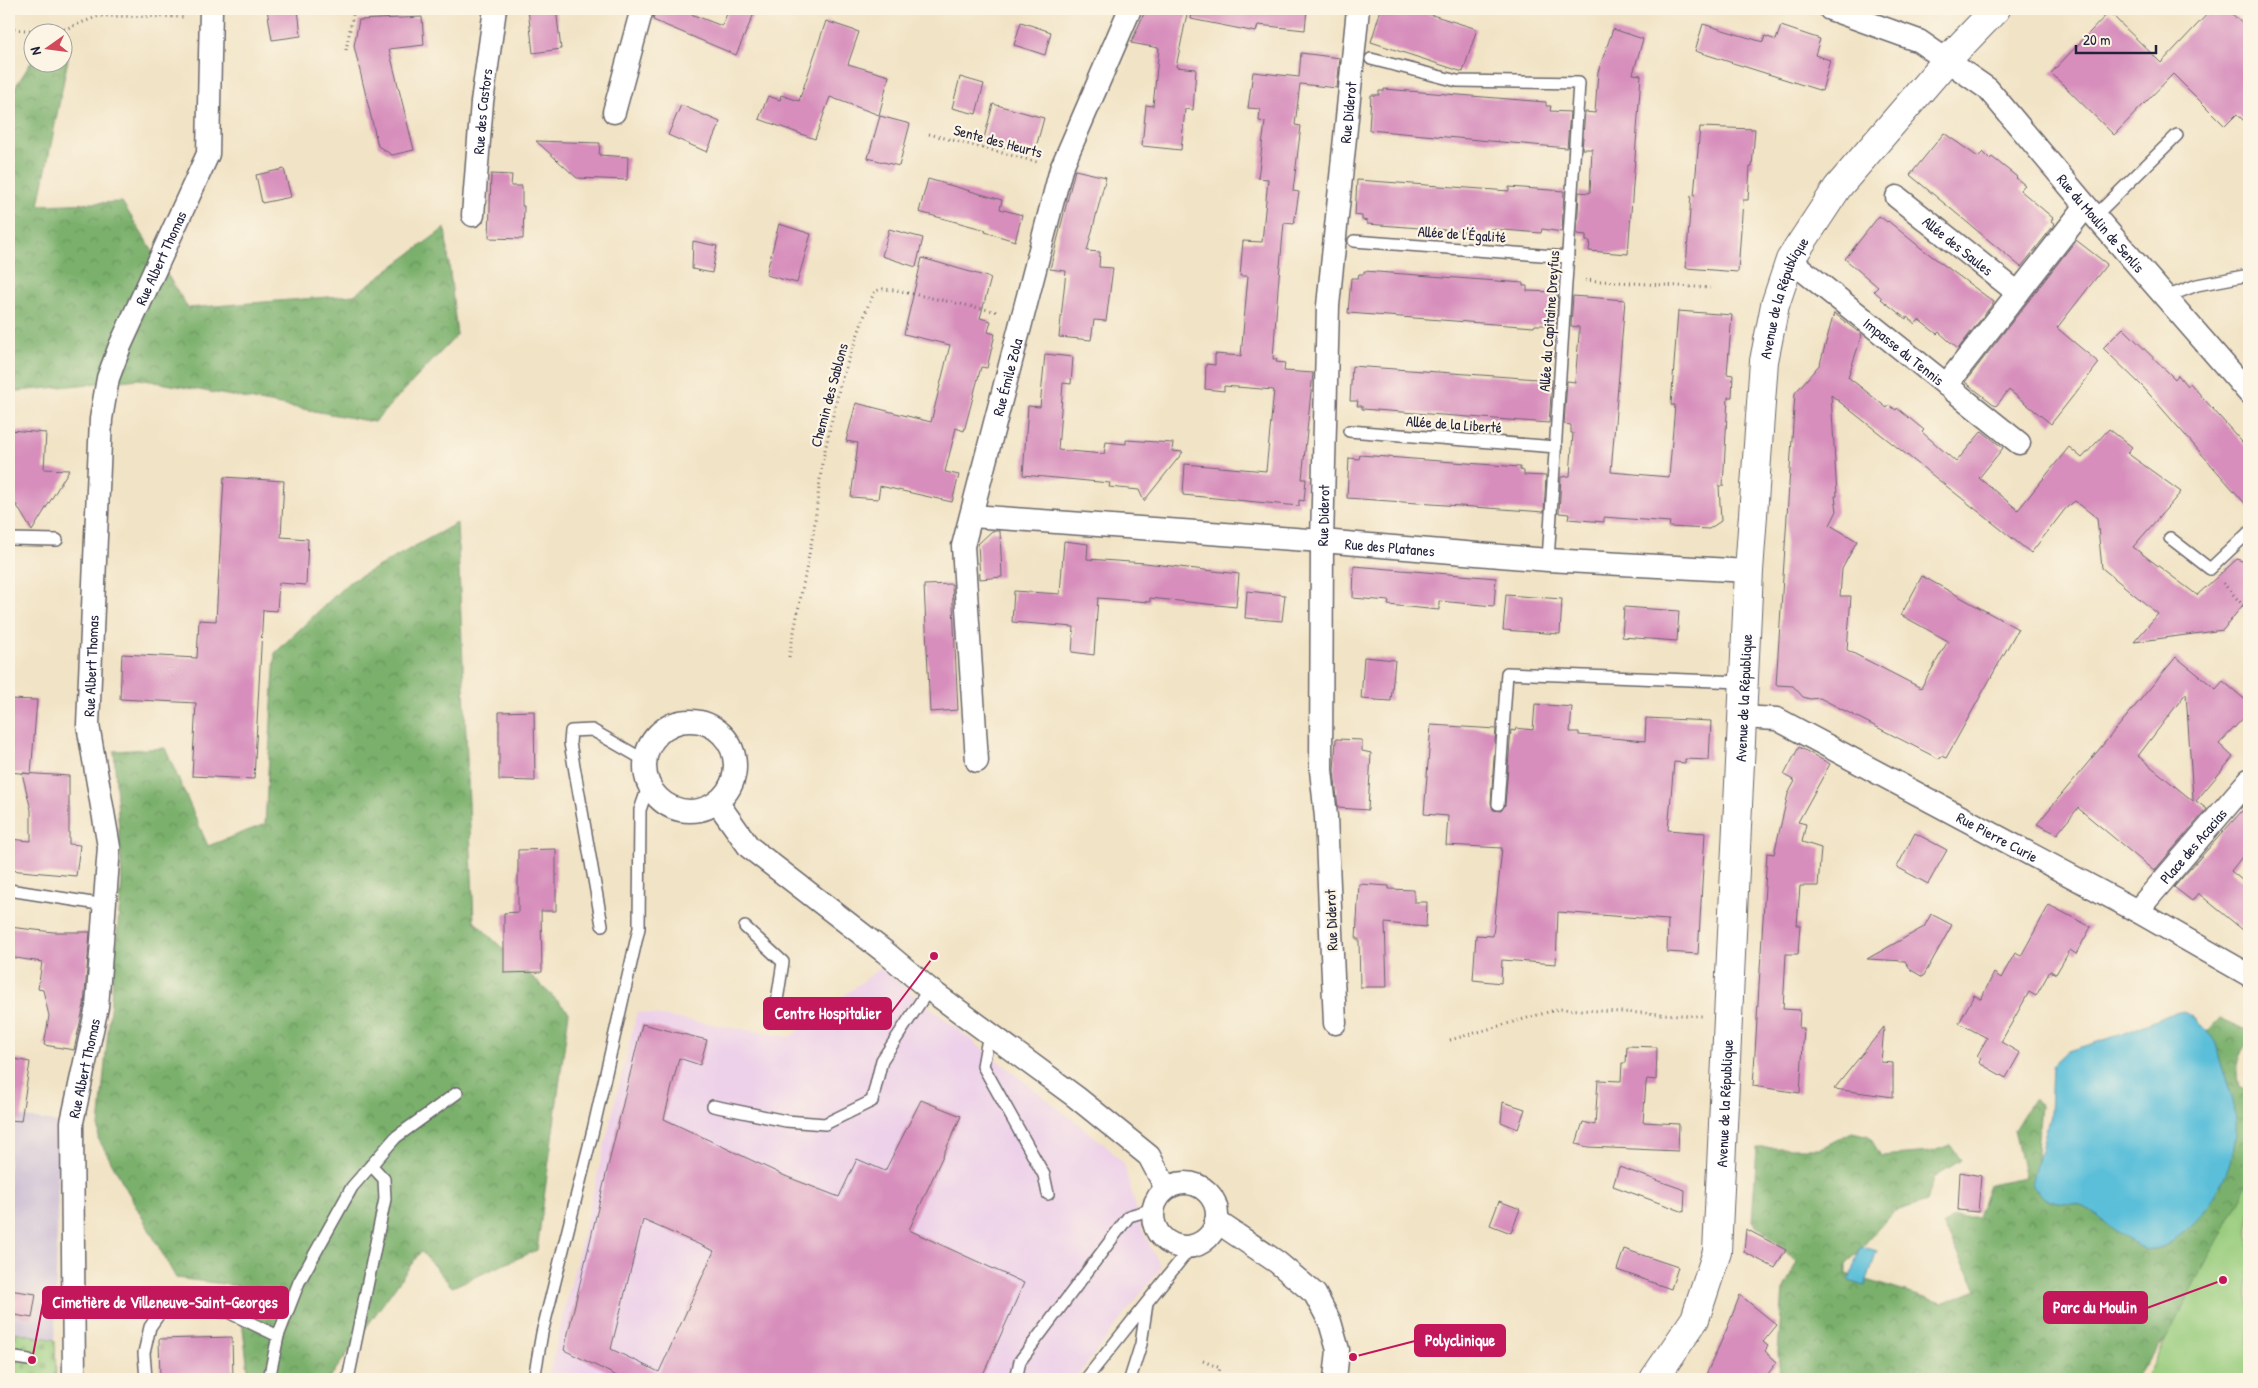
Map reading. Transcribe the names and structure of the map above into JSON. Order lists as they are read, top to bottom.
{
  "streets": {
    "street": [
      "Rue des Castors",
      "Rue Diderot",
      "Rue du Moulin de Senlis",
      "Allée des Saules",
      "Rue Albert Thomas",
      "Avenue de la République",
      "Impasse du Tennis",
      "Rue Émile Zola",
      "Rue des Platanes",
      "Rue Pierre Curie",
      "Place des Acacias"
    ],
    "lane": ["Allée de l'Égalité", "Allée du Capitaine Dreyfus", "Allée de la Liberté"],
    "path": ["Sente des Heurts", "Chemin des Sablons"]
  },
  "crossings": [
    ["Rue Diderot", "Rue des Platanes"],
    ["Sente des Heurts", "Rue Émile Zola"],
    ["Rue du Moulin de Senlis", "Avenue de la République"],
    ["Allée de l'Égalité", "Allée du Capitaine Dreyfus"],
    ["Avenue de la République", "Impasse du Tennis"],
    ["Avenue de la République", "Rue des Platanes"],
    ["Avenue de la République", "Rue Pierre Curie"],
    ["Allée du Capitaine Dreyfus", "Allée de la Liberté"],
    ["Allée du Capitaine Dreyfus", "Rue des Platanes"],
    ["Rue Émile Zola", "Chemin des Sablons"],
    ["Rue Émile Zola", "Rue des Platanes"],
    ["Rue Pierre Curie", "Place des Acacias"]
  ],
  "places": [
    "Centre Hospitalier",
    "Parc du Moulin",
    "Polyclinique",
    "Cimetière de Villeneuve-Saint-Georges"
  ],
  "scale_bar": "20 m",
  "north": "left"
}
